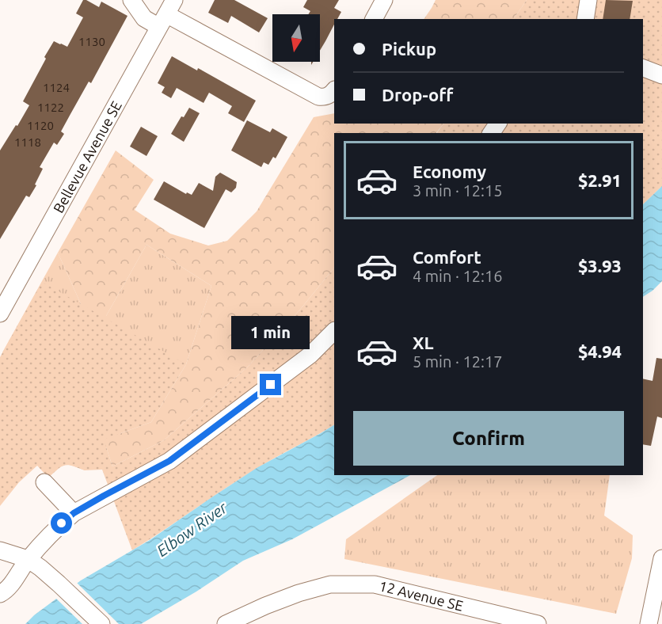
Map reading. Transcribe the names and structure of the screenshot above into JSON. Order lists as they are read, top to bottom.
{
  "streets": {
    "street": ["Bellevue Avenue SE", "12 Avenue SE"]
  },
  "water": ["Elbow River"],
  "house_numbers": [
    "1130",
    "1124",
    "1122",
    "1120",
    "1118"
  ],
  "north": "bottom",
  "page": {
    "banner": ["Pickup", "Drop-off"],
    "list": [
      {
        "name": "Economy",
        "note": "3 min · 12:15",
        "value": "$2.91"
      },
      {
        "name": "Comfort",
        "note": "4 min · 12:16",
        "value": "$3.93"
      },
      {
        "name": "XL",
        "note": "5 min · 12:17",
        "value": "$4.94"
      }
    ],
    "bubble": "1 min",
    "buttons": "Confirm"
  }
}
